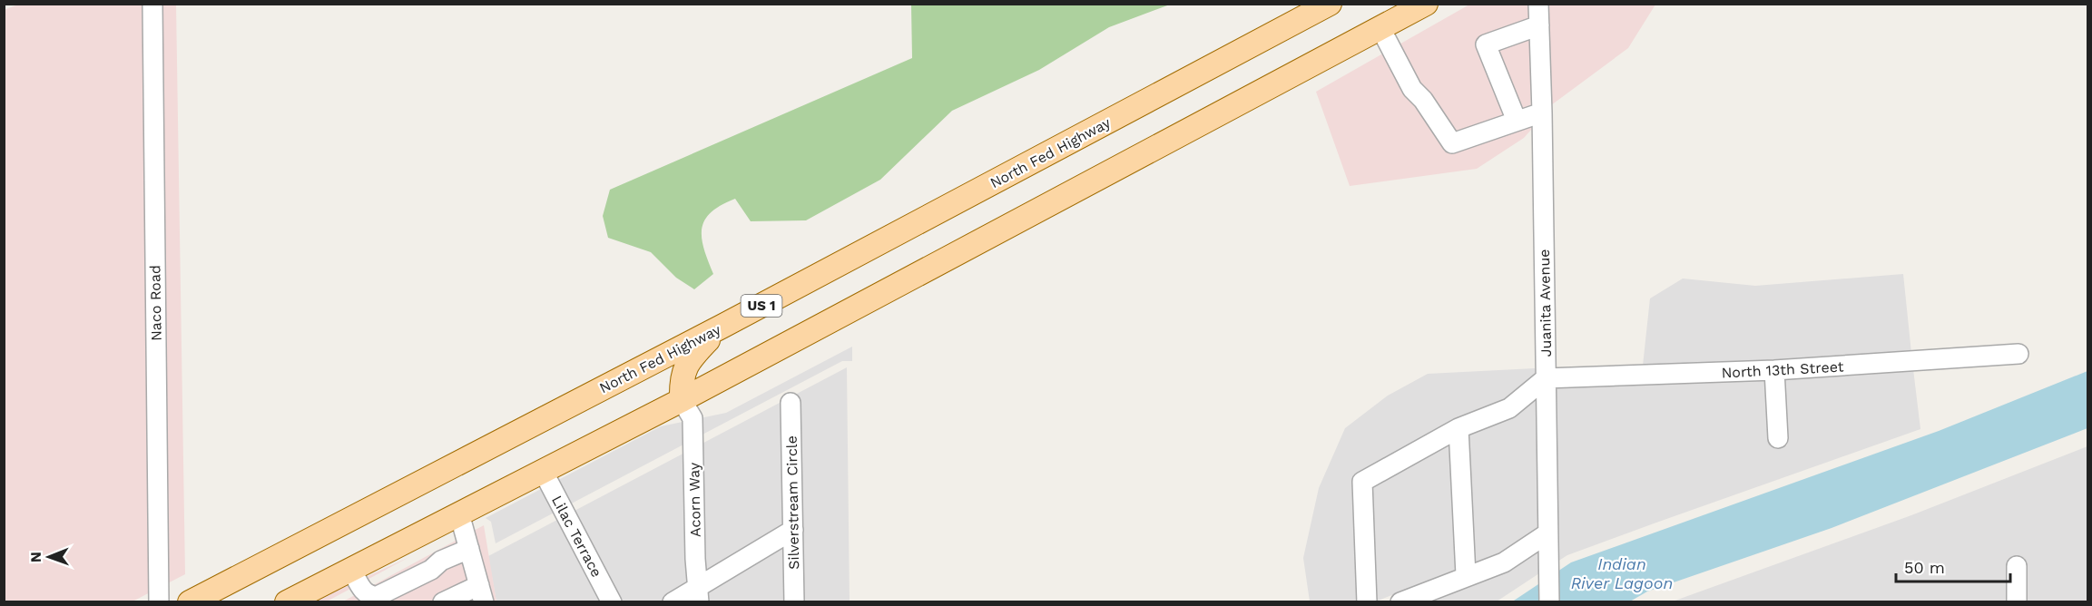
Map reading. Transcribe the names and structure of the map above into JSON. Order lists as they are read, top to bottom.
{
  "streets": {
    "main road": ["North Fed Highway", "US 1"],
    "street": [
      "Naco Road",
      "Juanita Avenue",
      "North 13th Street",
      "Acorn Way",
      "Silverstream Circle",
      "Lilac Terrace"
    ]
  },
  "crossings": [
    ["Juanita Avenue", "North 13th Street"]
  ],
  "water": ["Indian River Lagoon"],
  "scale_bar": "50 m",
  "north": "left"
}
